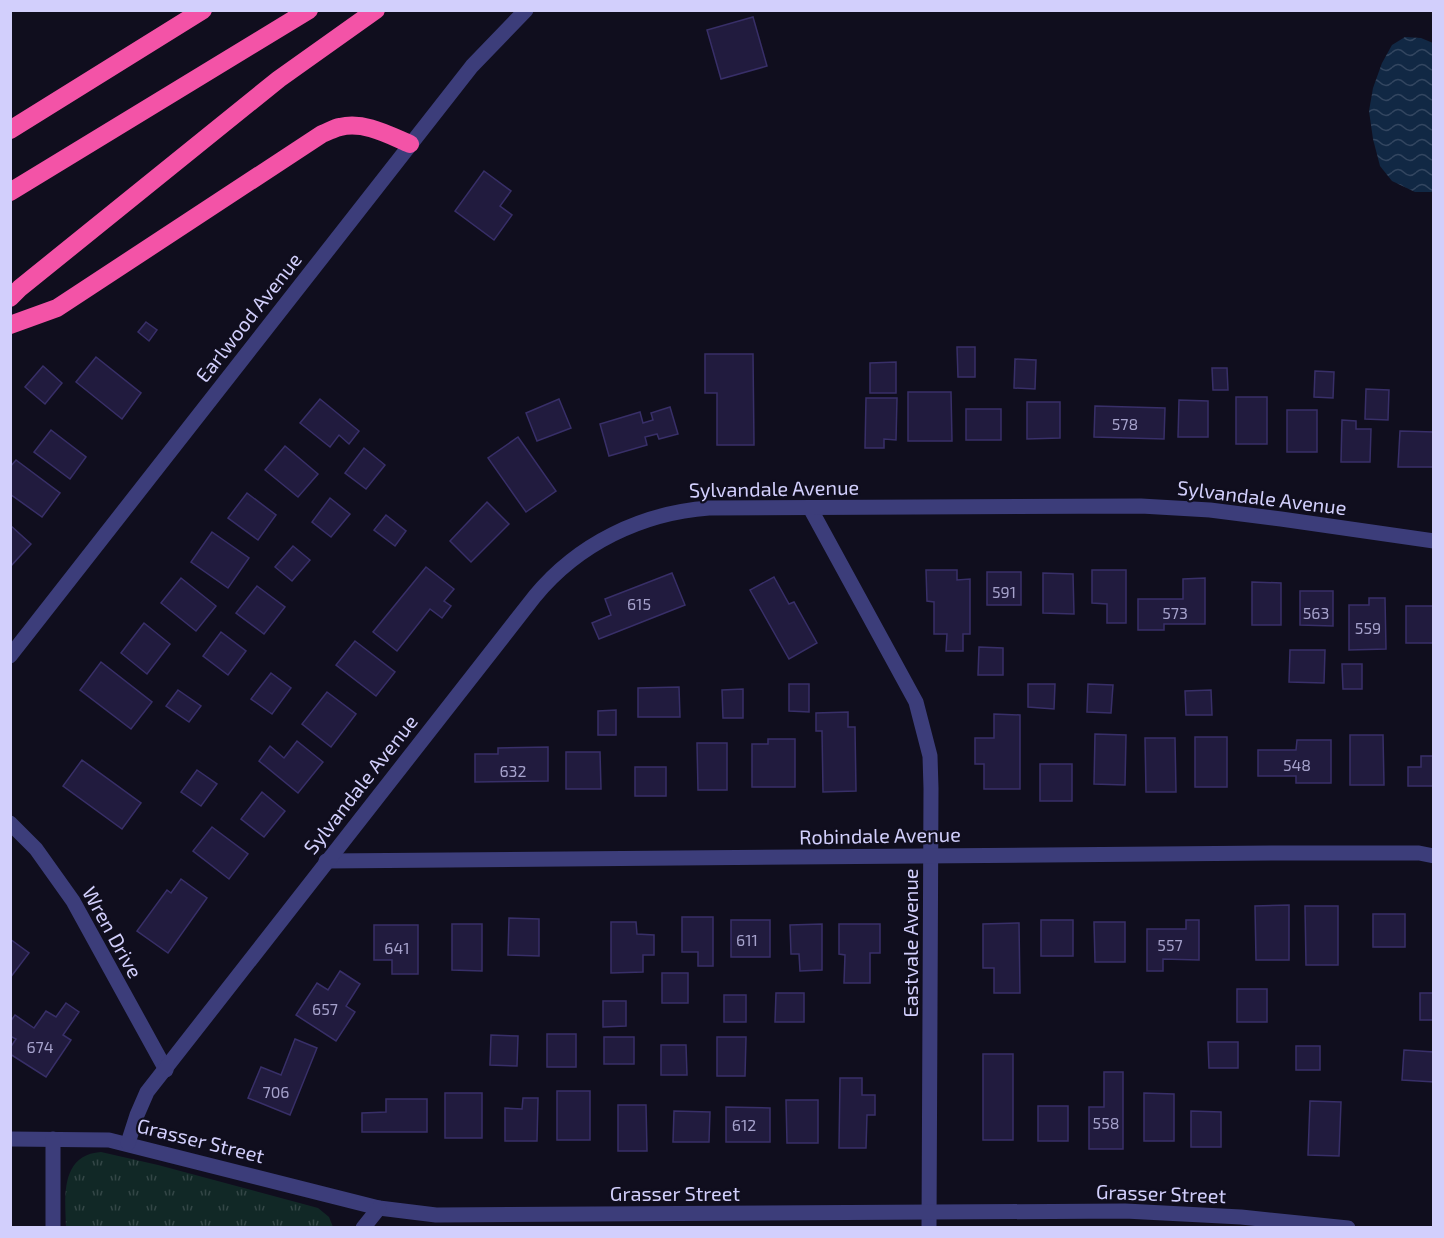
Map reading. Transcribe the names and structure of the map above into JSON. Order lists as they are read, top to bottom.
{
  "streets": {
    "street": [
      "Earlwood Avenue",
      "Sylvandale Avenue",
      "Robindale Avenue",
      "Wren Drive",
      "Eastvale Avenue",
      "Grasser Street"
    ]
  },
  "crossings": [
    ["Sylvandale Avenue", "Robindale Avenue"],
    ["Sylvandale Avenue", "Wren Drive"],
    ["Sylvandale Avenue", "Eastvale Avenue"],
    ["Sylvandale Avenue", "Grasser Street"],
    ["Robindale Avenue", "Eastvale Avenue"],
    ["Eastvale Avenue", "Grasser Street"]
  ],
  "house_numbers": [
    "578",
    "591",
    "615",
    "573",
    "563",
    "559",
    "548",
    "632",
    "611",
    "557",
    "641",
    "657",
    "674",
    "706",
    "558",
    "612"
  ]
}
